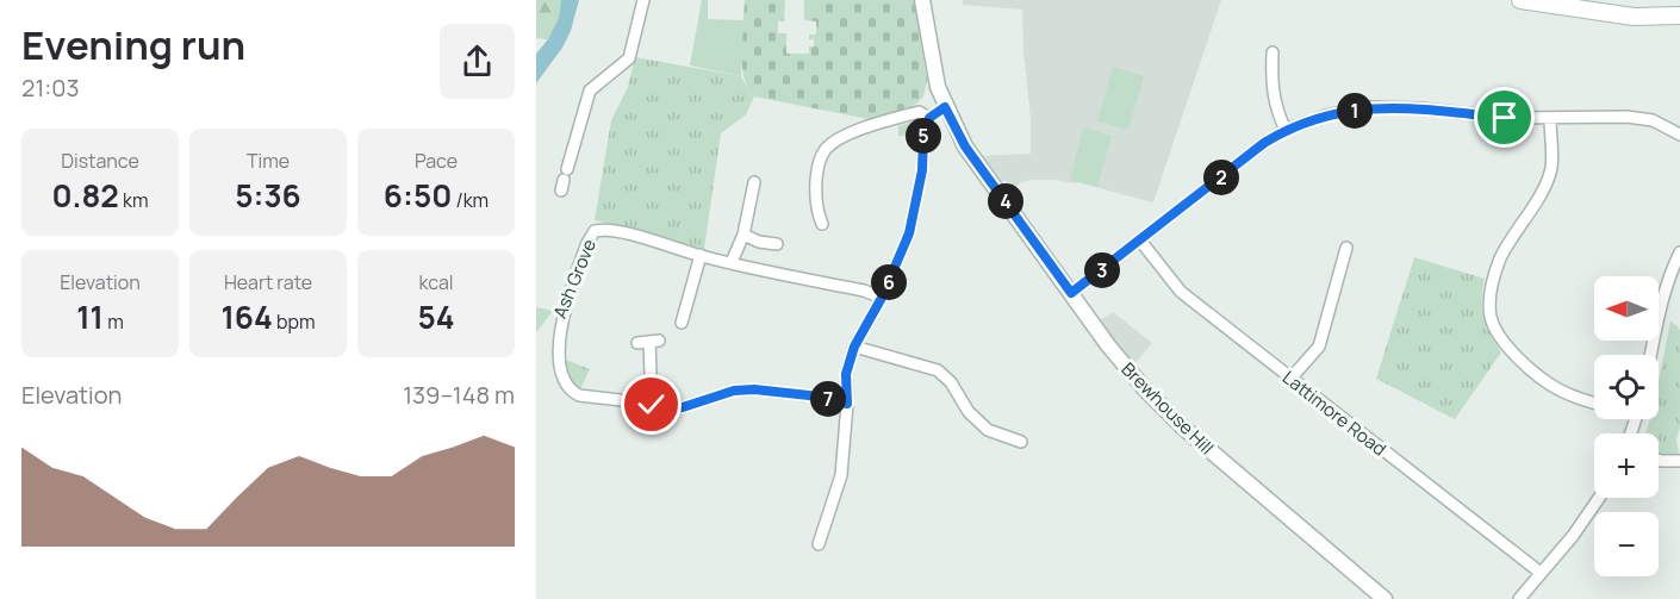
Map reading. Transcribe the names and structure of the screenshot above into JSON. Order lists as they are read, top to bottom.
{
  "streets": {
    "street": ["Ash Grove", "Brewhouse Hill", "Lattimore Road"]
  },
  "north": "left",
  "page": {
    "heading": ["Evening run", "21:03"],
    "pins": [
      "1",
      "5",
      "2",
      "4",
      "3",
      "6",
      "7"
    ],
    "stats": [
      ["Distance", "0.82 km"],
      ["Time", "5:36"],
      ["Pace", "6:50 /km"],
      ["Elevation", "11 m"],
      ["Heart rate", "164 bpm"],
      ["kcal", "54"]
    ],
    "map_buttons": ["+", "−"],
    "chart": ["Elevation", "139–148 m"]
  }
}
